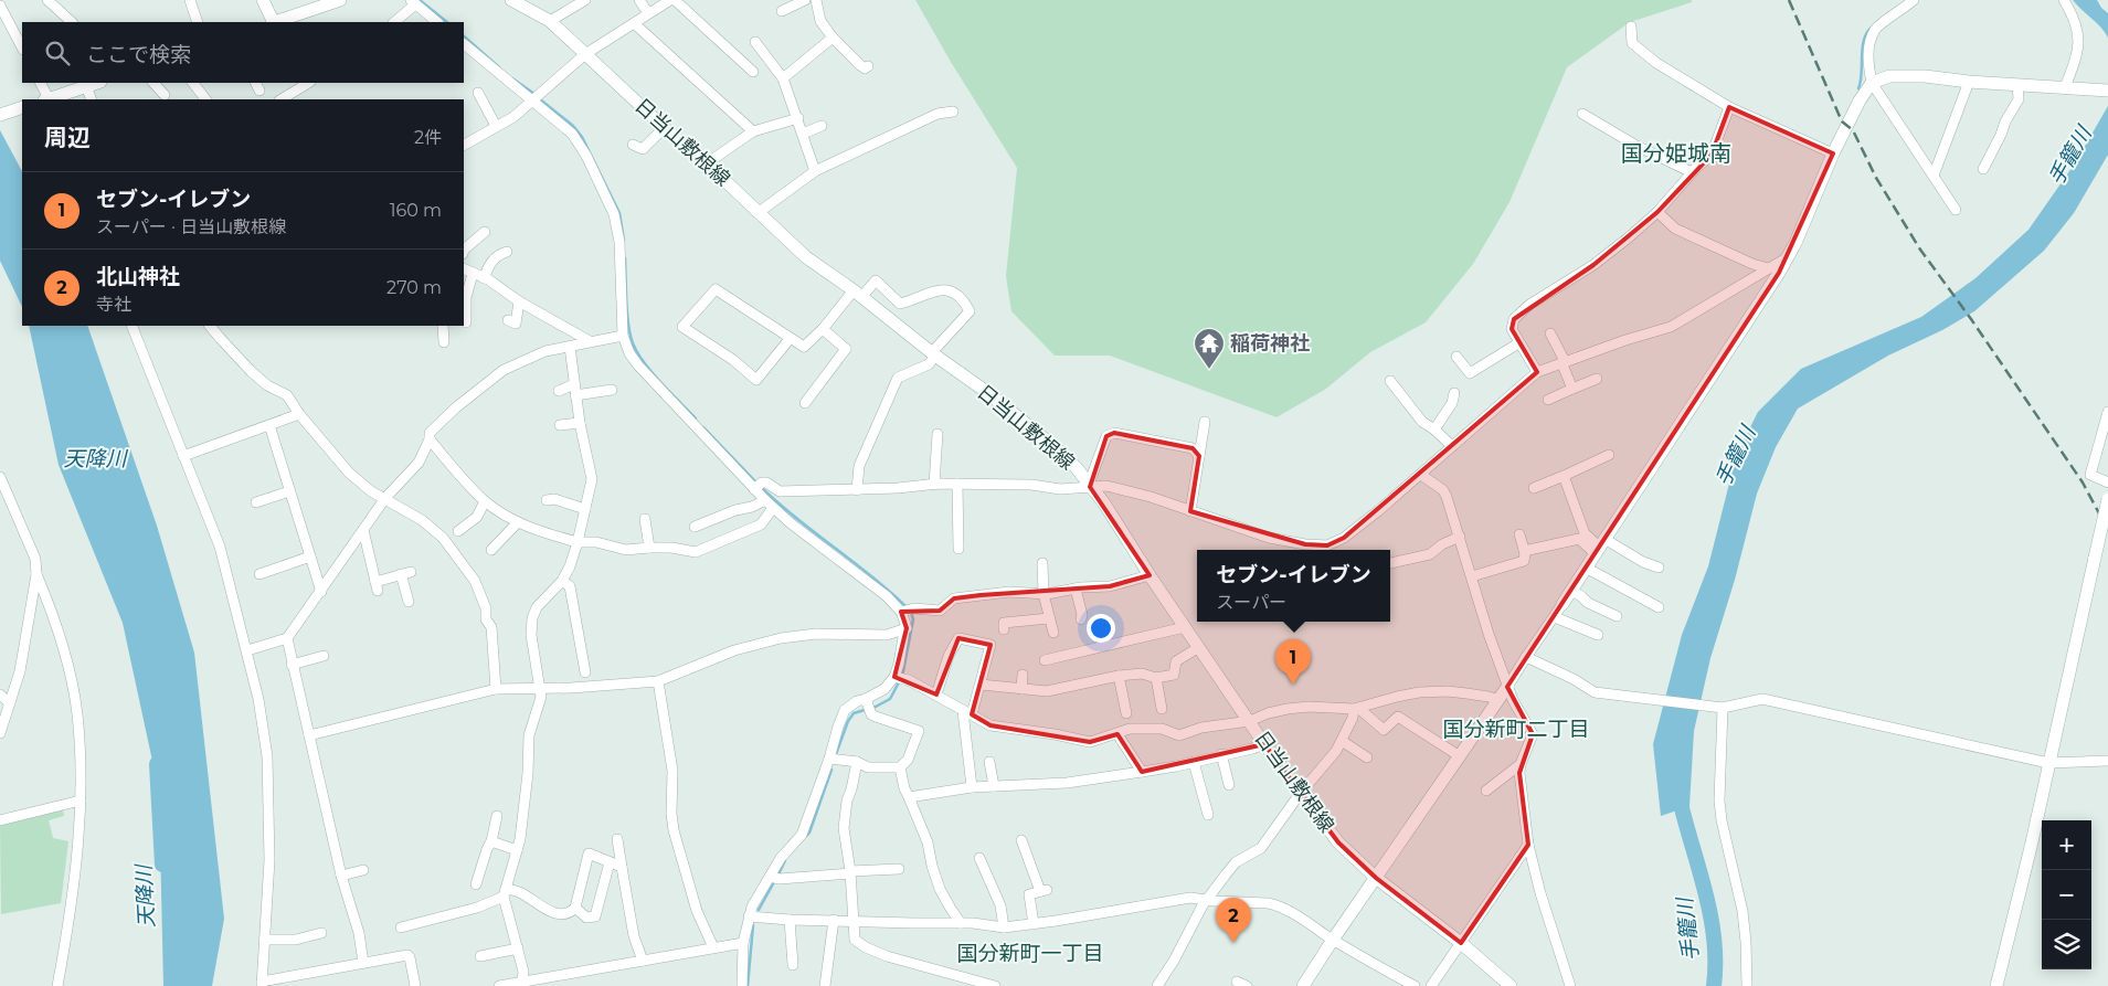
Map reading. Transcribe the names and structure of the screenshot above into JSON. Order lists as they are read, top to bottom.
{
  "streets": {
    "street": ["日当山敷根線"]
  },
  "districts": ["国分姫城南", "国分新町二丁目", "国分新町一丁目"],
  "water": ["手籠川", "天降川"],
  "places": {
    "temple": ["稲荷神社"]
  },
  "page": {
    "search": "ここで検索",
    "heading": ["周辺", "2件"],
    "list": [
      {
        "mark": "1",
        "name": "セブン-イレブン",
        "note": "スーパー · 日当山敷根線",
        "value": "160 m"
      },
      {
        "mark": "2",
        "name": "北山神社",
        "note": "寺社",
        "value": "270 m"
      }
    ],
    "popup": ["セブン-イレブン", "スーパー"],
    "pins": ["1", "2"],
    "map_buttons": ["+", "−"]
  }
}
